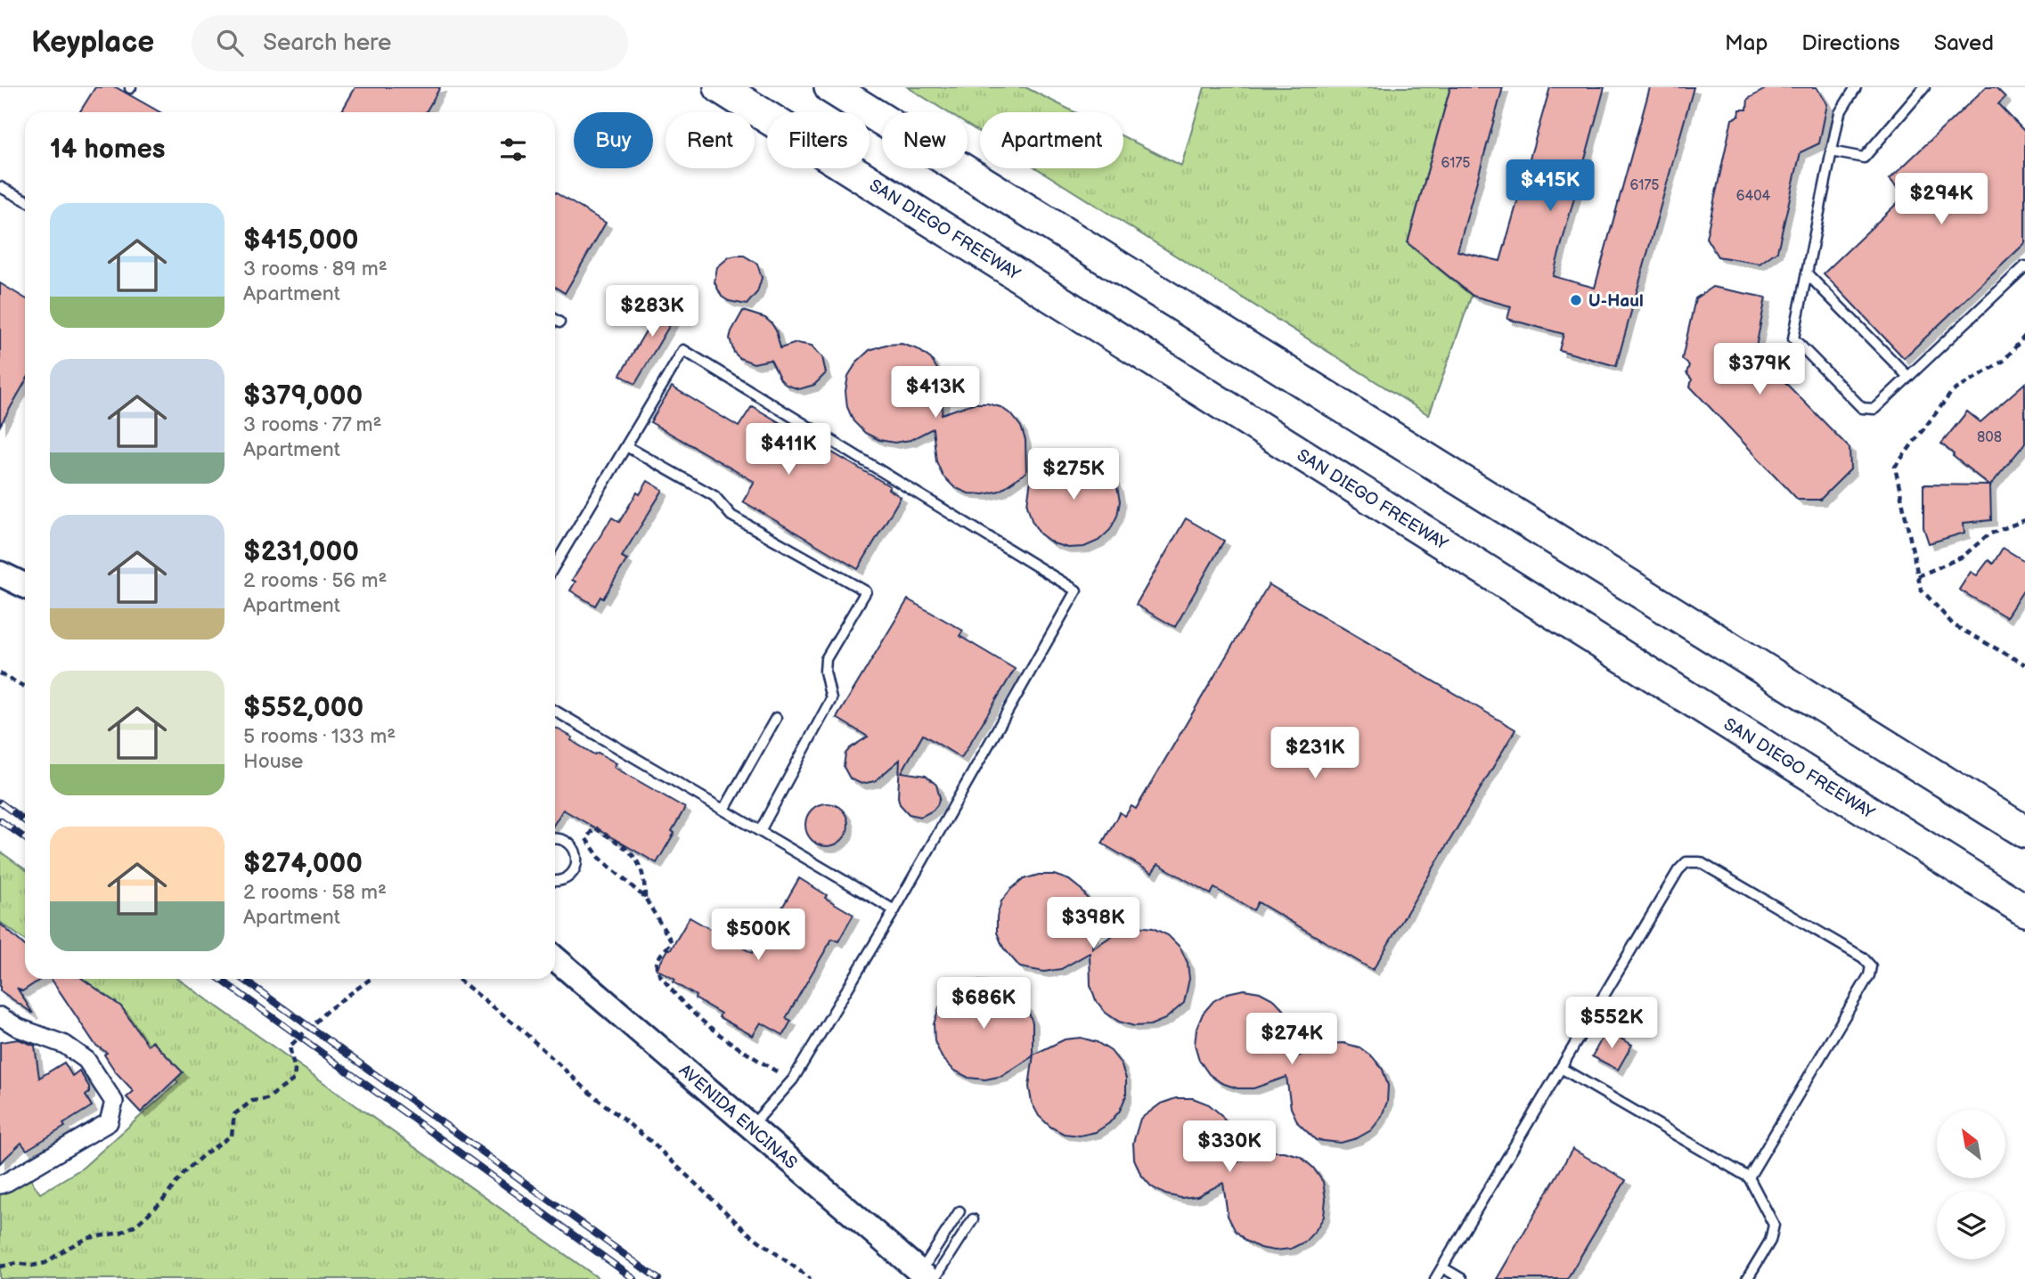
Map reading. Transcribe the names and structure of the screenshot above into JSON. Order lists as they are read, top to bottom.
{
  "streets": {
    "highway": ["SAN DIEGO FREEWAY"],
    "street": ["AVENIDA ENCINAS"]
  },
  "places": ["U-Haul"],
  "house_numbers": [
    "6175",
    "6175",
    "6404",
    "808"
  ],
  "north": "top left",
  "page": {
    "header": "Keyplace",
    "search": "Search here",
    "nav": ["Map", "Directions", "Saved"],
    "chip": [
      "Buy",
      "Rent",
      "Filters",
      "New",
      "Apartment"
    ],
    "heading": "14 homes",
    "price": [
      "$415K",
      "$294K",
      "$283K",
      "$379K",
      "$413K",
      "$411K",
      "$275K",
      "$231K",
      "$398K",
      "$500K",
      "$686K",
      "$552K",
      "$274K",
      "$330K"
    ],
    "list": [
      {
        "name": "$415,000",
        "note": "3 rooms · 89 m² · Apartment"
      },
      {
        "name": "$379,000",
        "note": "3 rooms · 77 m² · Apartment"
      },
      {
        "name": "$231,000",
        "note": "2 rooms · 56 m² · Apartment"
      },
      {
        "name": "$552,000",
        "note": "5 rooms · 133 m² · House"
      },
      {
        "name": "$274,000",
        "note": "2 rooms · 58 m² · Apartment"
      }
    ]
  }
}
